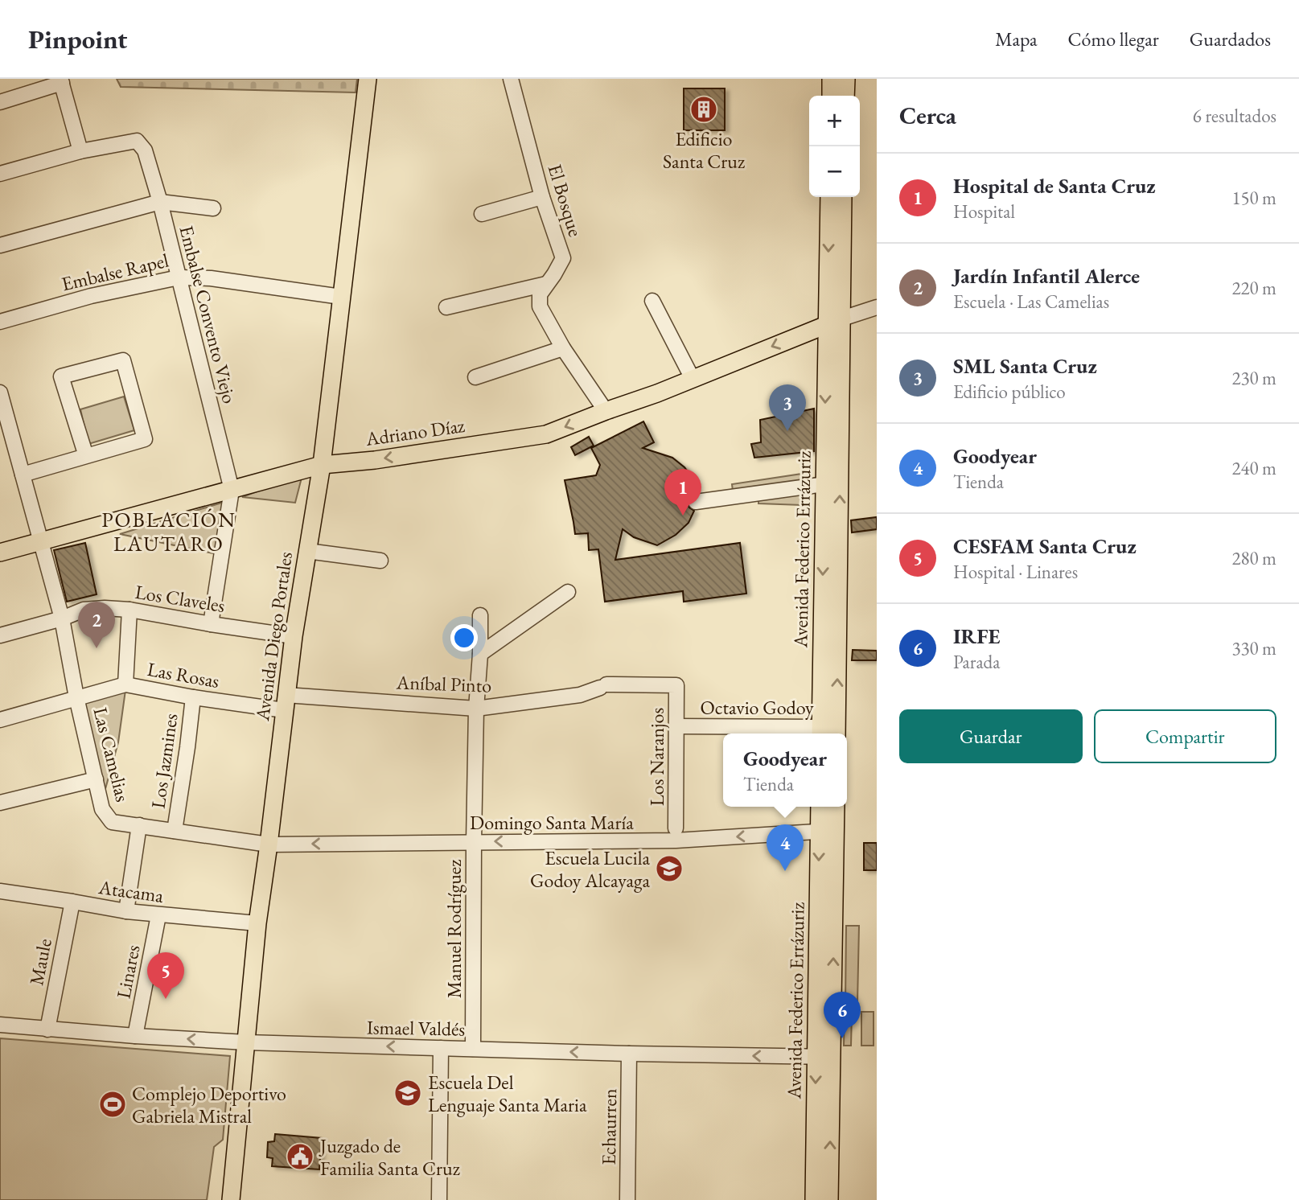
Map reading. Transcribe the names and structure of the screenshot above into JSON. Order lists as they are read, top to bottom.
{
  "streets": {
    "main road": ["Adriano Díaz", "Avenida Federico Errázuriz", "Avenida Diego Portales"],
    "street": [
      "El Bosque",
      "Embalse Rapel",
      "Embalse Convento Viejo",
      "Los Claveles",
      "Las Rosas",
      "Aníbal Pinto",
      "Octavio Godoy",
      "Las Camelias",
      "Los Naranjos",
      "Los Jazmines",
      "Domingo Santa María",
      "Atacama",
      "Manuel Rodríguez",
      "Maule",
      "Linares",
      "Ismael Valdés",
      "Echaurren"
    ]
  },
  "crossings": [
    ["El Bosque", "Adriano Díaz"],
    ["Embalse Rapel", "Embalse Convento Viejo"],
    ["Embalse Rapel", "Avenida Diego Portales"],
    ["Embalse Convento Viejo", "Adriano Díaz"],
    ["Adriano Díaz", "Avenida Federico Errázuriz"],
    ["Adriano Díaz", "Avenida Diego Portales"],
    ["Adriano Díaz", "Las Camelias"],
    ["Avenida Federico Errázuriz", "Octavio Godoy"],
    ["Avenida Federico Errázuriz", "Domingo Santa María"],
    ["Avenida Federico Errázuriz", "Ismael Valdés"],
    ["Los Claveles", "Avenida Diego Portales"],
    ["Los Claveles", "Las Camelias"],
    ["Avenida Diego Portales", "Las Rosas"],
    ["Avenida Diego Portales", "Aníbal Pinto"],
    ["Avenida Diego Portales", "Las Camelias"],
    ["Avenida Diego Portales", "Domingo Santa María"],
    ["Avenida Diego Portales", "Atacama"],
    ["Avenida Diego Portales", "Ismael Valdés"],
    ["Las Rosas", "Aníbal Pinto"],
    ["Las Rosas", "Las Camelias"],
    ["Las Rosas", "Los Jazmines"],
    ["Aníbal Pinto", "Octavio Godoy"],
    ["Aníbal Pinto", "Manuel Rodríguez"],
    ["Octavio Godoy", "Los Naranjos"],
    ["Las Camelias", "Los Jazmines"],
    ["Las Camelias", "Domingo Santa María"],
    ["Domingo Santa María", "Manuel Rodríguez"],
    ["Atacama", "Maule"],
    ["Atacama", "Linares"],
    ["Manuel Rodríguez", "Ismael Valdés"],
    ["Maule", "Ismael Valdés"],
    ["Linares", "Ismael Valdés"],
    ["Ismael Valdés", "Echaurren"]
  ],
  "one_way": ["Adriano Díaz", "Domingo Santa María", "Ismael Valdés"],
  "districts": ["POBLACIÓN LAUTARO"],
  "places": {
    "building": ["Edificio Santa Cruz"],
    "school or university": ["Escuela Lucila Godoy Alcayaga", "Escuela Del Lenguaje Santa Maria"],
    "sports": ["Complejo Deportivo Gabriela Mistral"],
    "public building": ["Juzgado de Familia Santa Cruz"]
  },
  "page": {
    "header": "Pinpoint",
    "nav": ["Mapa", "Cómo llegar", "Guardados"],
    "heading": ["Cerca", "6 resultados"],
    "map_buttons": ["+", "−"],
    "list": [
      {
        "mark": "1",
        "name": "Hospital de Santa Cruz",
        "note": "Hospital",
        "value": "150 m"
      },
      {
        "mark": "2",
        "name": "Jardín Infantil Alerce",
        "note": "Escuela · Las Camelias",
        "value": "220 m"
      },
      {
        "mark": "3",
        "name": "SML Santa Cruz",
        "note": "Edificio público",
        "value": "230 m"
      },
      {
        "mark": "4",
        "name": "Goodyear",
        "note": "Tienda",
        "value": "240 m"
      },
      {
        "mark": "5",
        "name": "CESFAM Santa Cruz",
        "note": "Hospital · Linares",
        "value": "280 m"
      },
      {
        "mark": "6",
        "name": "IRFE",
        "note": "Parada",
        "value": "330 m"
      }
    ],
    "pins": [
      "3",
      "1",
      "2",
      "4",
      "5",
      "6"
    ],
    "buttons": ["Guardar", "Compartir"],
    "popup": ["Goodyear", "Tienda"]
  }
}
